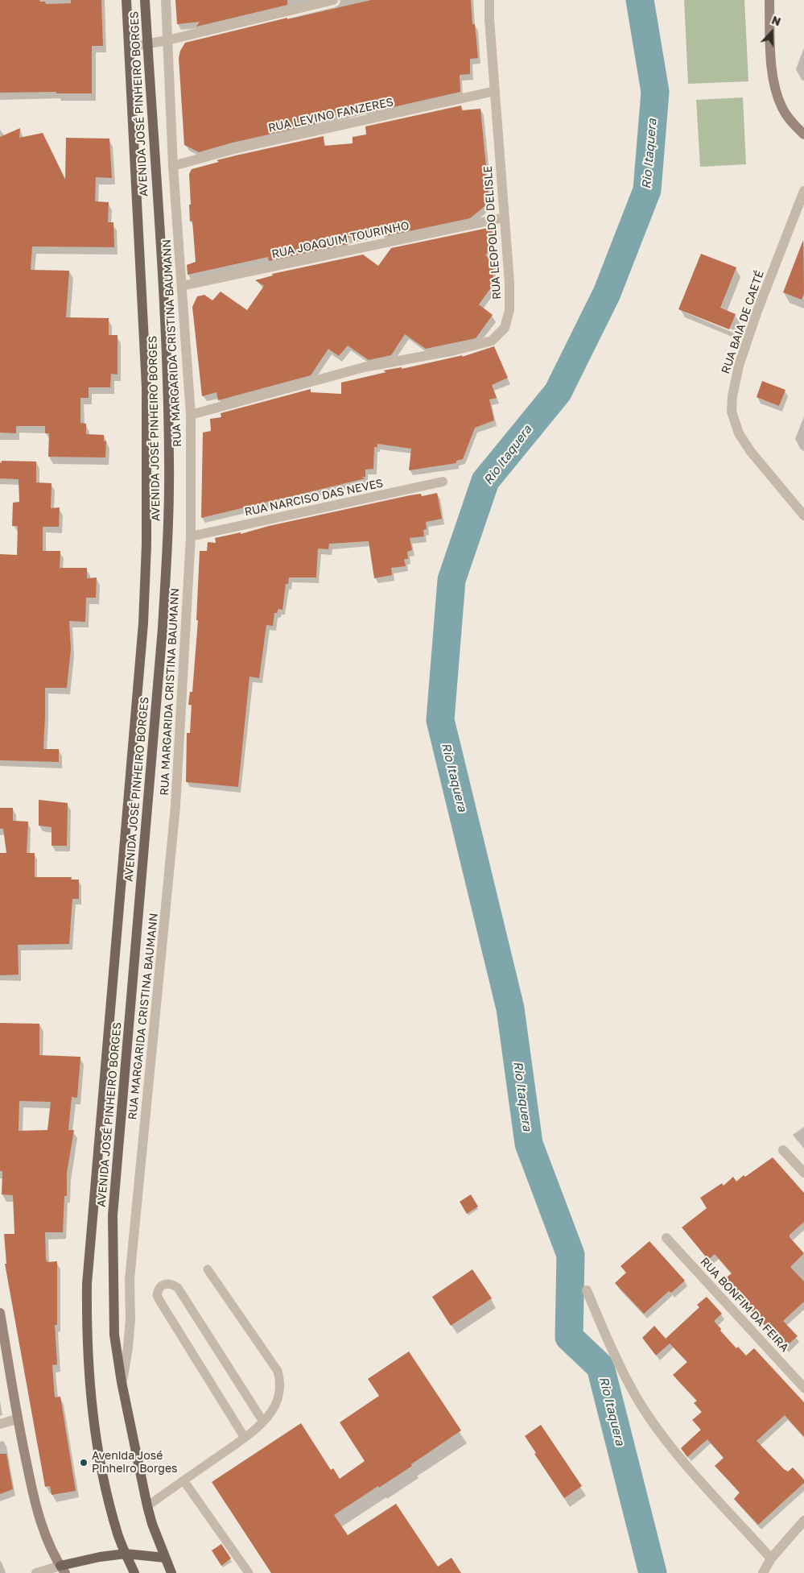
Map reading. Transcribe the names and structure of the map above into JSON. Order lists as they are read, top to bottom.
{
  "streets": {
    "main road": ["AVENIDA JOSÉ PINHEIRO BORGES"],
    "street": [
      "RUA LEVINO FANZERES",
      "RUA LEOPOLDO DELISLE",
      "RUA JOAQUIM TOURINHO",
      "RUA BAIA DE CAETÉ",
      "RUA MARGARIDA CRISTINA BAUMANN",
      "RUA NARCISO DAS NEVES",
      "RUA BONFIM DA FEIRA"
    ]
  },
  "crossings": [
    ["AVENIDA JOSÉ PINHEIRO BORGES", "RUA MARGARIDA CRISTINA BAUMANN"],
    ["RUA LEVINO FANZERES", "RUA LEOPOLDO DELISLE"],
    ["RUA LEVINO FANZERES", "RUA MARGARIDA CRISTINA BAUMANN"],
    ["RUA LEOPOLDO DELISLE", "RUA JOAQUIM TOURINHO"],
    ["RUA LEOPOLDO DELISLE", "RUA MARGARIDA CRISTINA BAUMANN"],
    ["RUA JOAQUIM TOURINHO", "RUA MARGARIDA CRISTINA BAUMANN"],
    ["RUA MARGARIDA CRISTINA BAUMANN", "RUA NARCISO DAS NEVES"]
  ],
  "water": ["Rio Itaquera"],
  "places": ["Avenida José Pinheiro Borges"],
  "north": "top"
}
